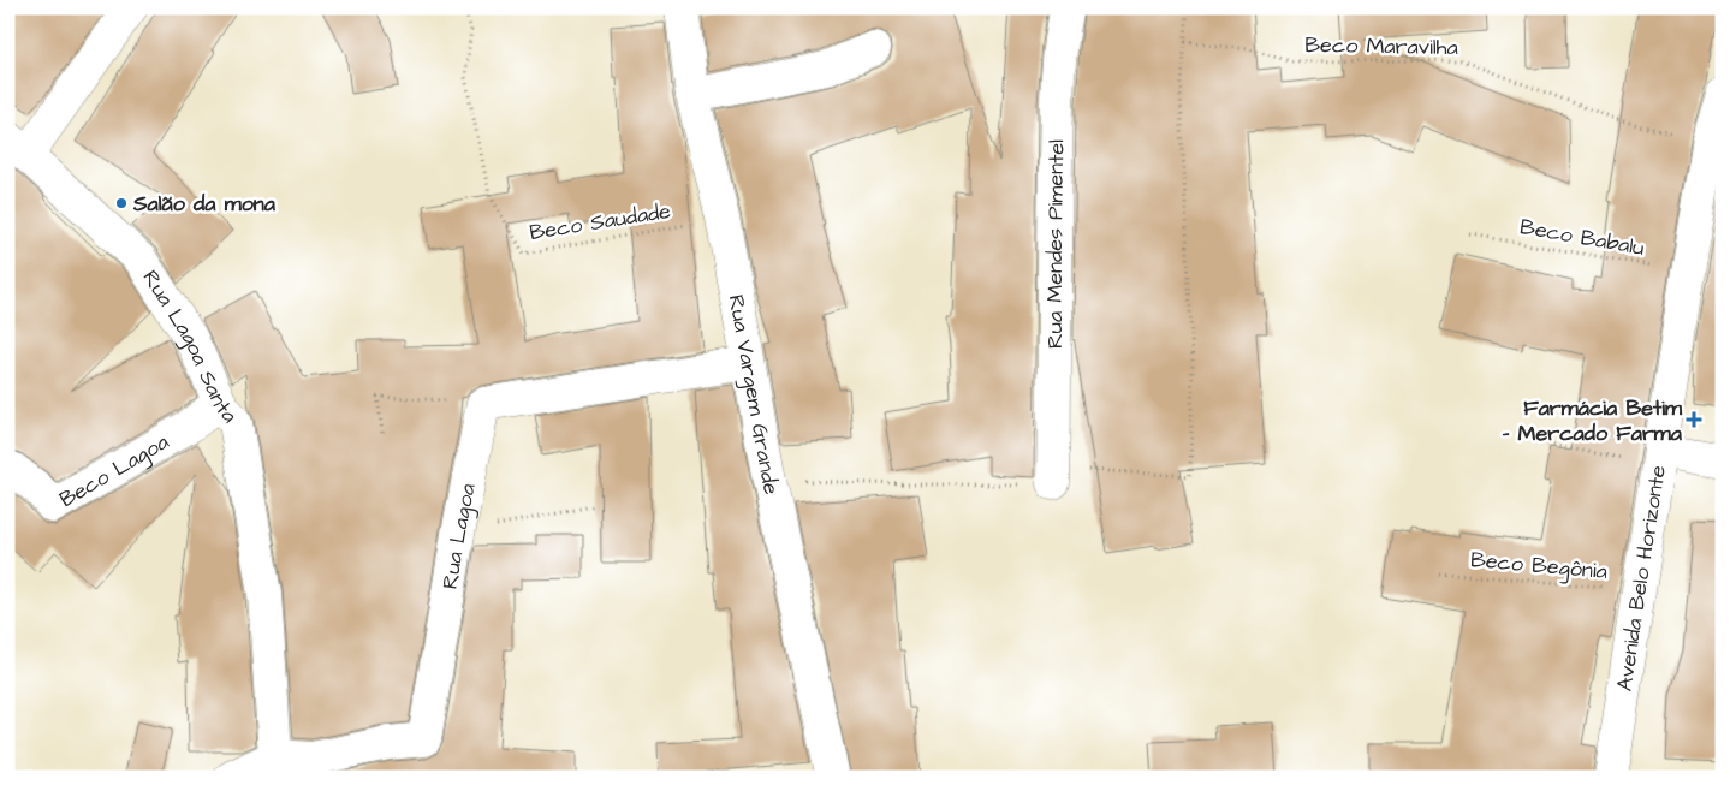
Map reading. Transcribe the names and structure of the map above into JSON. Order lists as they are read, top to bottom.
{
  "streets": {
    "street": [
      "Rua Mendes Pimentel",
      "Rua Lagoa Santa",
      "Rua Vargem Grande",
      "Beco Lagoa",
      "Rua Lagoa",
      "Avenida Belo Horizonte"
    ],
    "path": [
      "Beco Maravilha",
      "Beco Saudade",
      "Beco Babalu",
      "Beco Begônia"
    ]
  },
  "crossings": [
    ["Beco Maravilha", "Avenida Belo Horizonte"],
    ["Beco Saudade", "Rua Vargem Grande"],
    ["Beco Babalu", "Avenida Belo Horizonte"],
    ["Rua Lagoa Santa", "Beco Lagoa"],
    ["Rua Lagoa Santa", "Rua Lagoa"],
    ["Beco Begônia", "Avenida Belo Horizonte"]
  ],
  "places": {
    "other": ["Salão da mona"],
    "health": ["Farmácia Betim - Mercado Farma"]
  }
}
